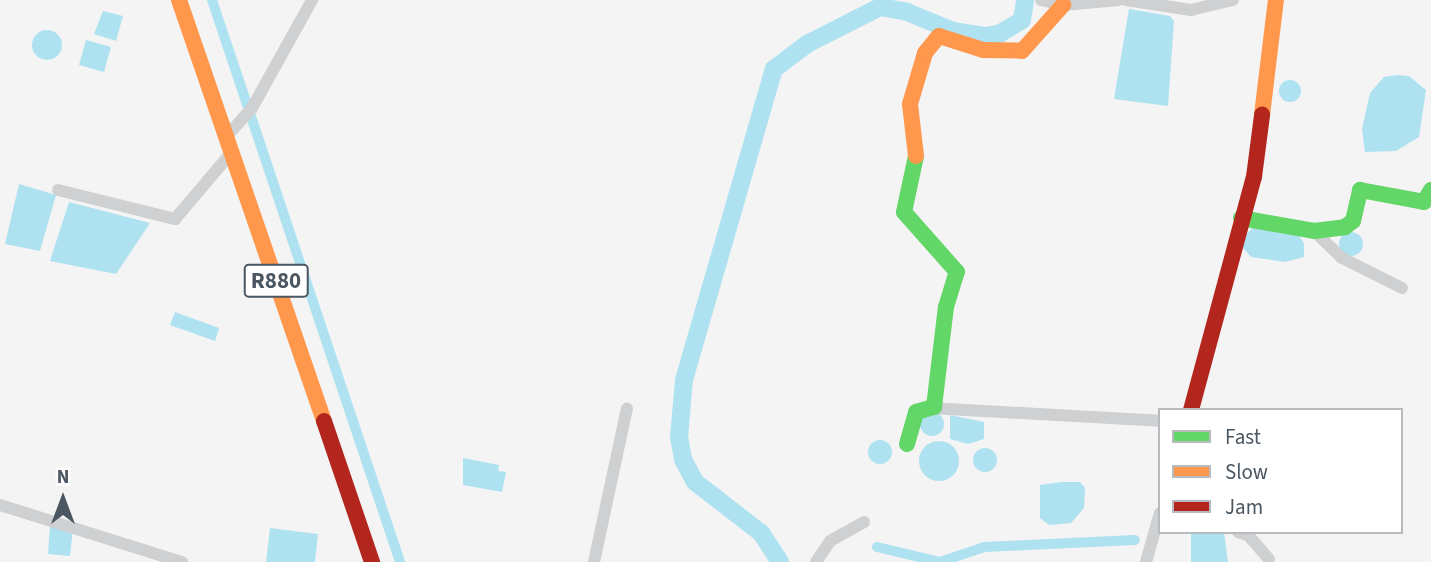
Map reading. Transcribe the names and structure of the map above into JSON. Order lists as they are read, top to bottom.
{
  "streets": {
    "street": ["R880"]
  },
  "legend": ["Fast", "Slow", "Jam"],
  "north": "top"
}
